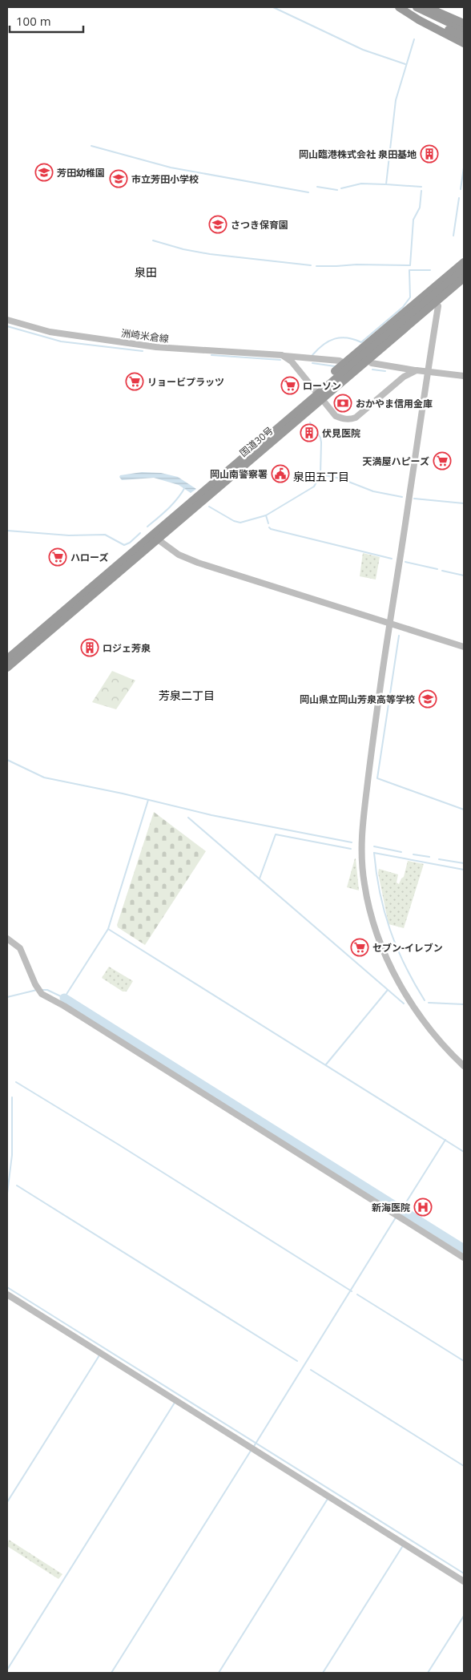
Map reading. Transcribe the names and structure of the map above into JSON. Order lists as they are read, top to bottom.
{
  "streets": {
    "highway": ["国道30号"],
    "street": ["洲崎米倉線"]
  },
  "districts": ["泉田", "泉田五丁目", "芳泉二丁目"],
  "places": {
    "building": ["岡山臨港株式会社 泉田基地", "伏見医院", "ロジェ芳泉"],
    "school or university": [
      "芳田幼稚園",
      "市立芳田小学校",
      "さつき保育園",
      "岡山県立岡山芳泉高等学校"
    ],
    "supermarket": [
      "リョービプラッツ",
      "ローソン",
      "天満屋ハピーズ",
      "ハローズ",
      "セブン-イレブン"
    ],
    "bank": ["おかやま信用金庫"],
    "public building": ["岡山南警察署"],
    "hospital": ["新海医院"]
  },
  "scale_bar": "100 m"
}
